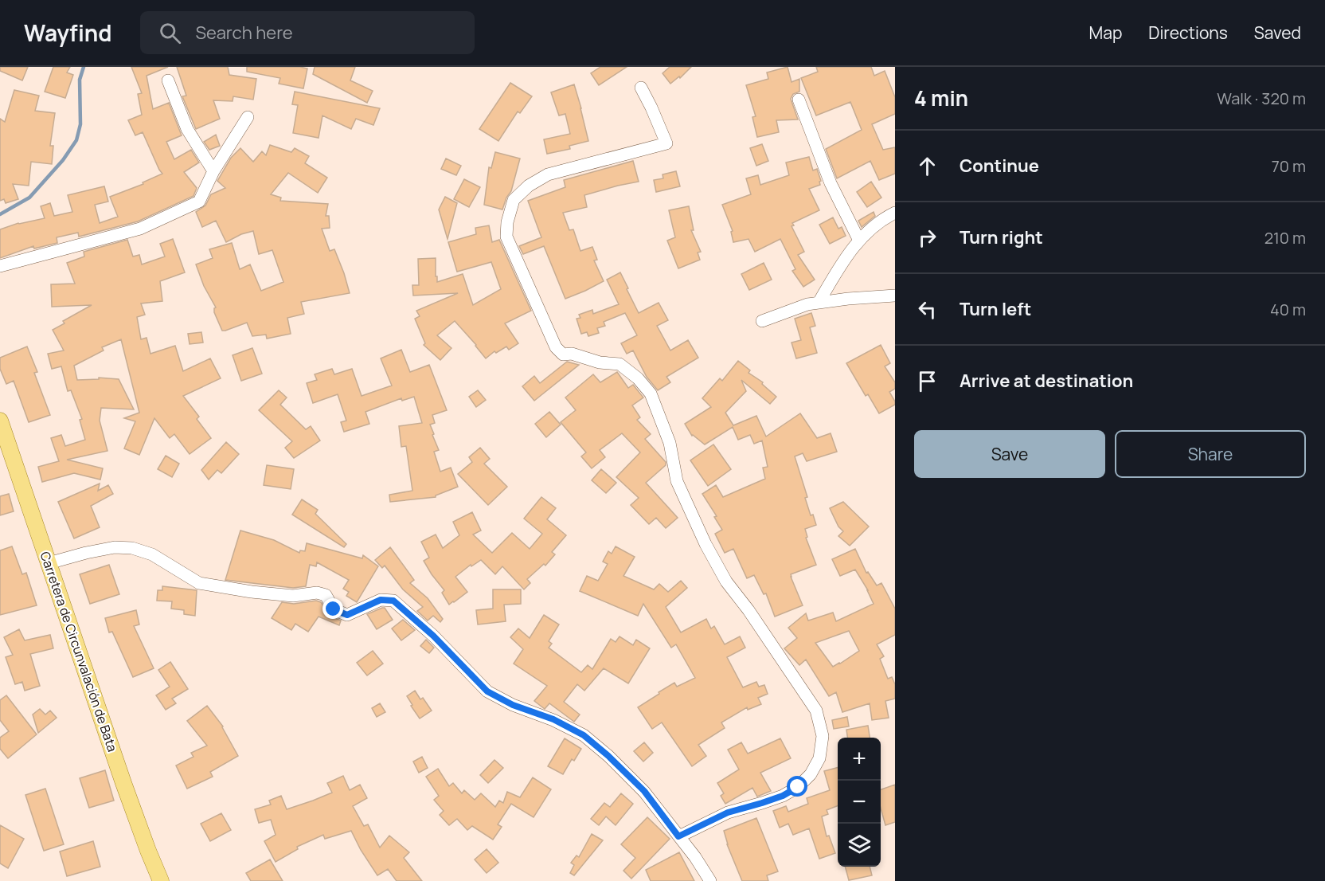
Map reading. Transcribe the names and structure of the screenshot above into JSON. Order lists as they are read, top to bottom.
{
  "streets": {
    "main road": ["Carretera de Circunvalación de Bata"]
  },
  "page": {
    "header": "Wayfind",
    "search": "Search here",
    "nav": ["Map", "Directions", "Saved"],
    "heading": ["4 min", "Walk · 320 m"],
    "list": [
      ["Continue", "70 m"],
      ["Turn right", "210 m"],
      ["Turn left", "40 m"],
      "Arrive at destination"
    ],
    "buttons": ["Save", "Share"],
    "map_buttons": ["+", "−"]
  }
}
